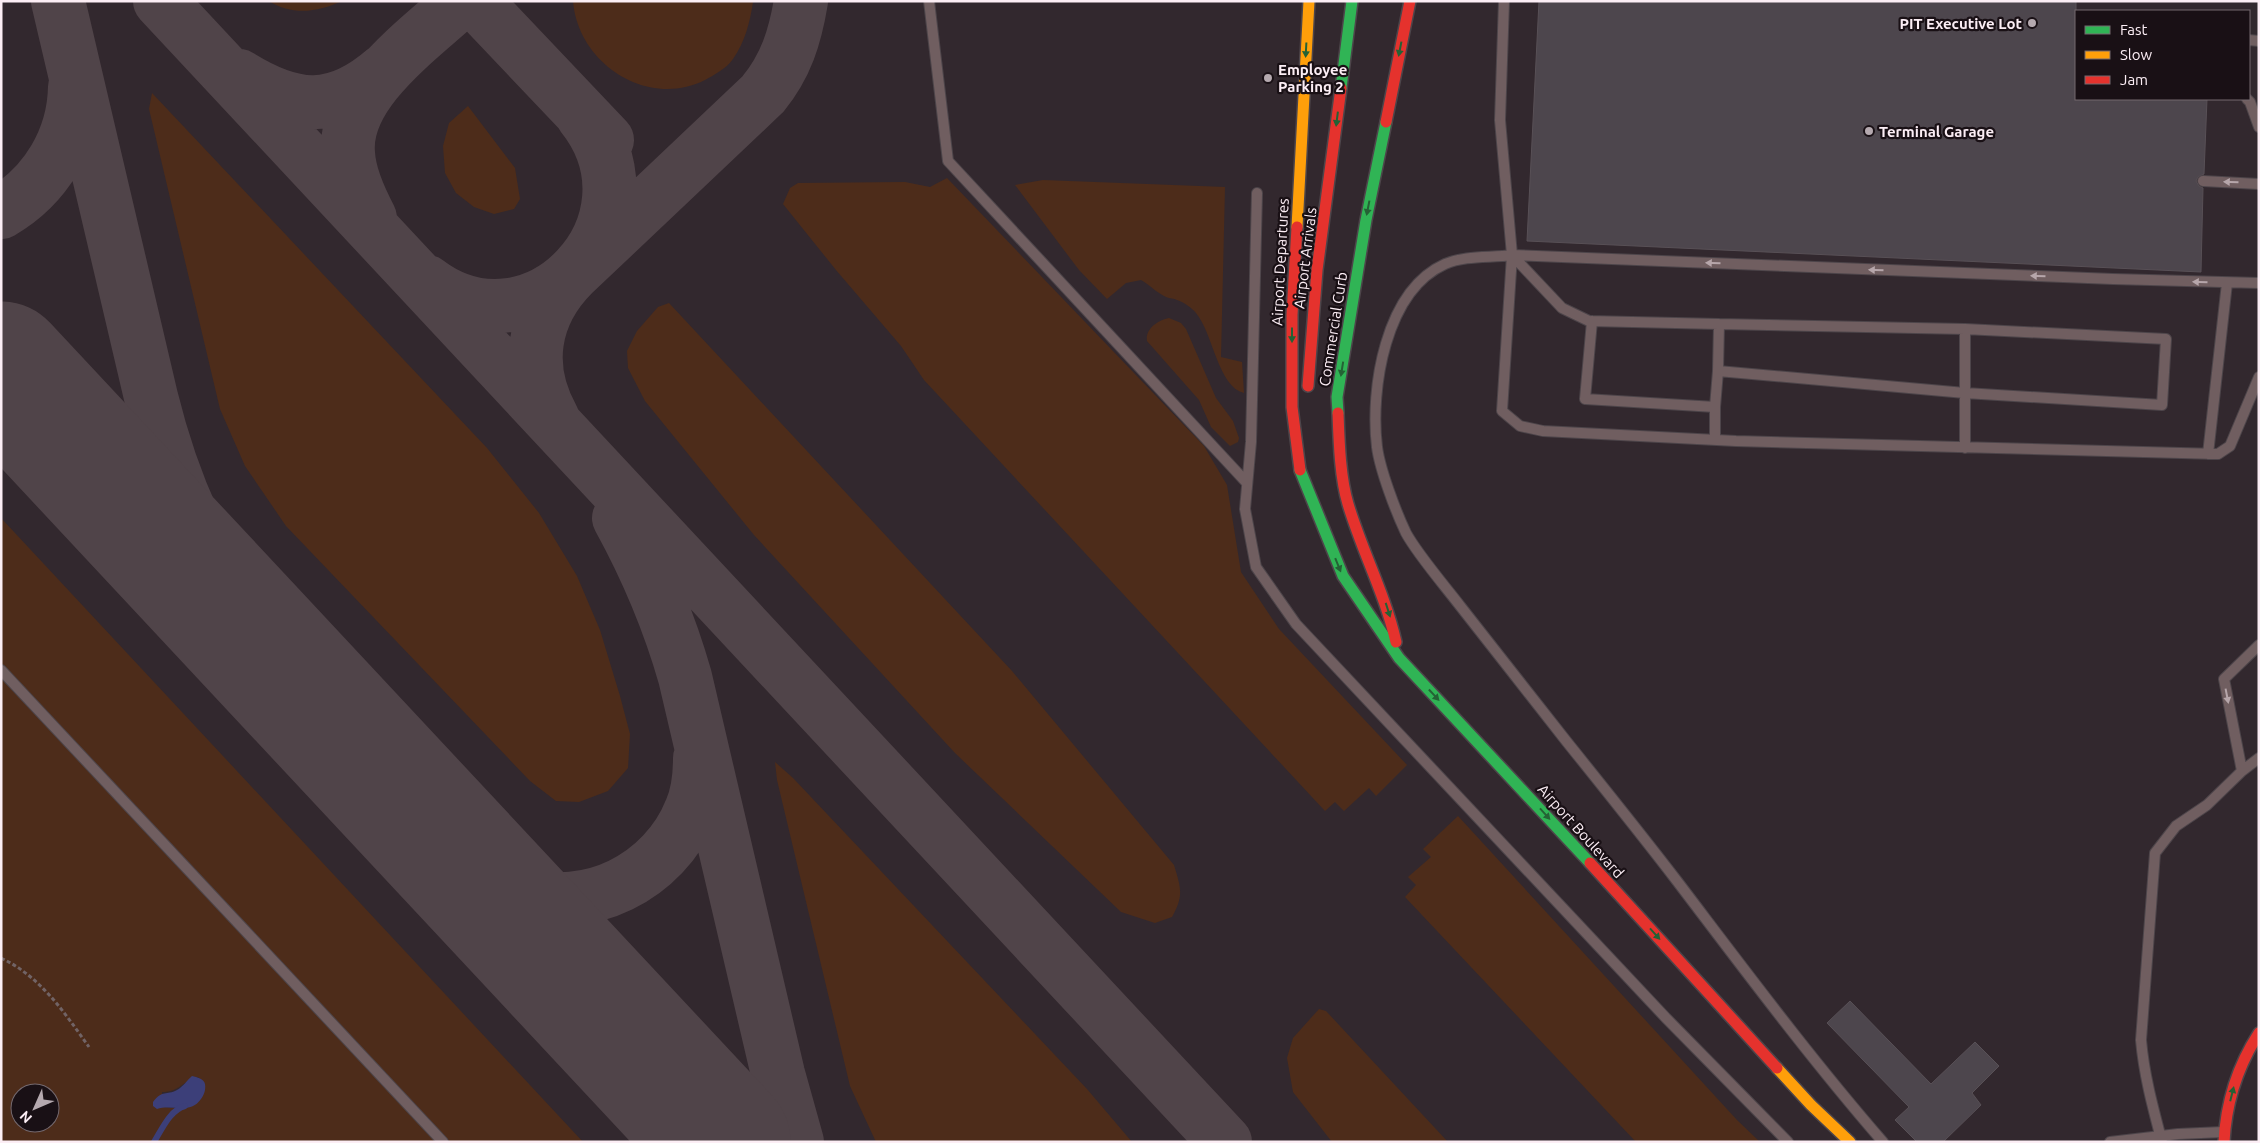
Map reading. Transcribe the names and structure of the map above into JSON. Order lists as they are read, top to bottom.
{
  "streets": {
    "street": [
      "Airport Arrivals",
      "Airport Departures",
      "Commercial Curb",
      "Airport Boulevard"
    ]
  },
  "crossings": [
    ["Airport Departures", "Airport Boulevard"],
    ["Commercial Curb", "Airport Boulevard"]
  ],
  "one_way": [
    "Airport Arrivals",
    "Airport Departures",
    "Commercial Curb",
    "Airport Boulevard"
  ],
  "places": ["PIT Executive Lot", "Employee Parking 2", "Terminal Garage"],
  "legend": ["Fast", "Slow", "Jam"],
  "north": "bottom left"
}
